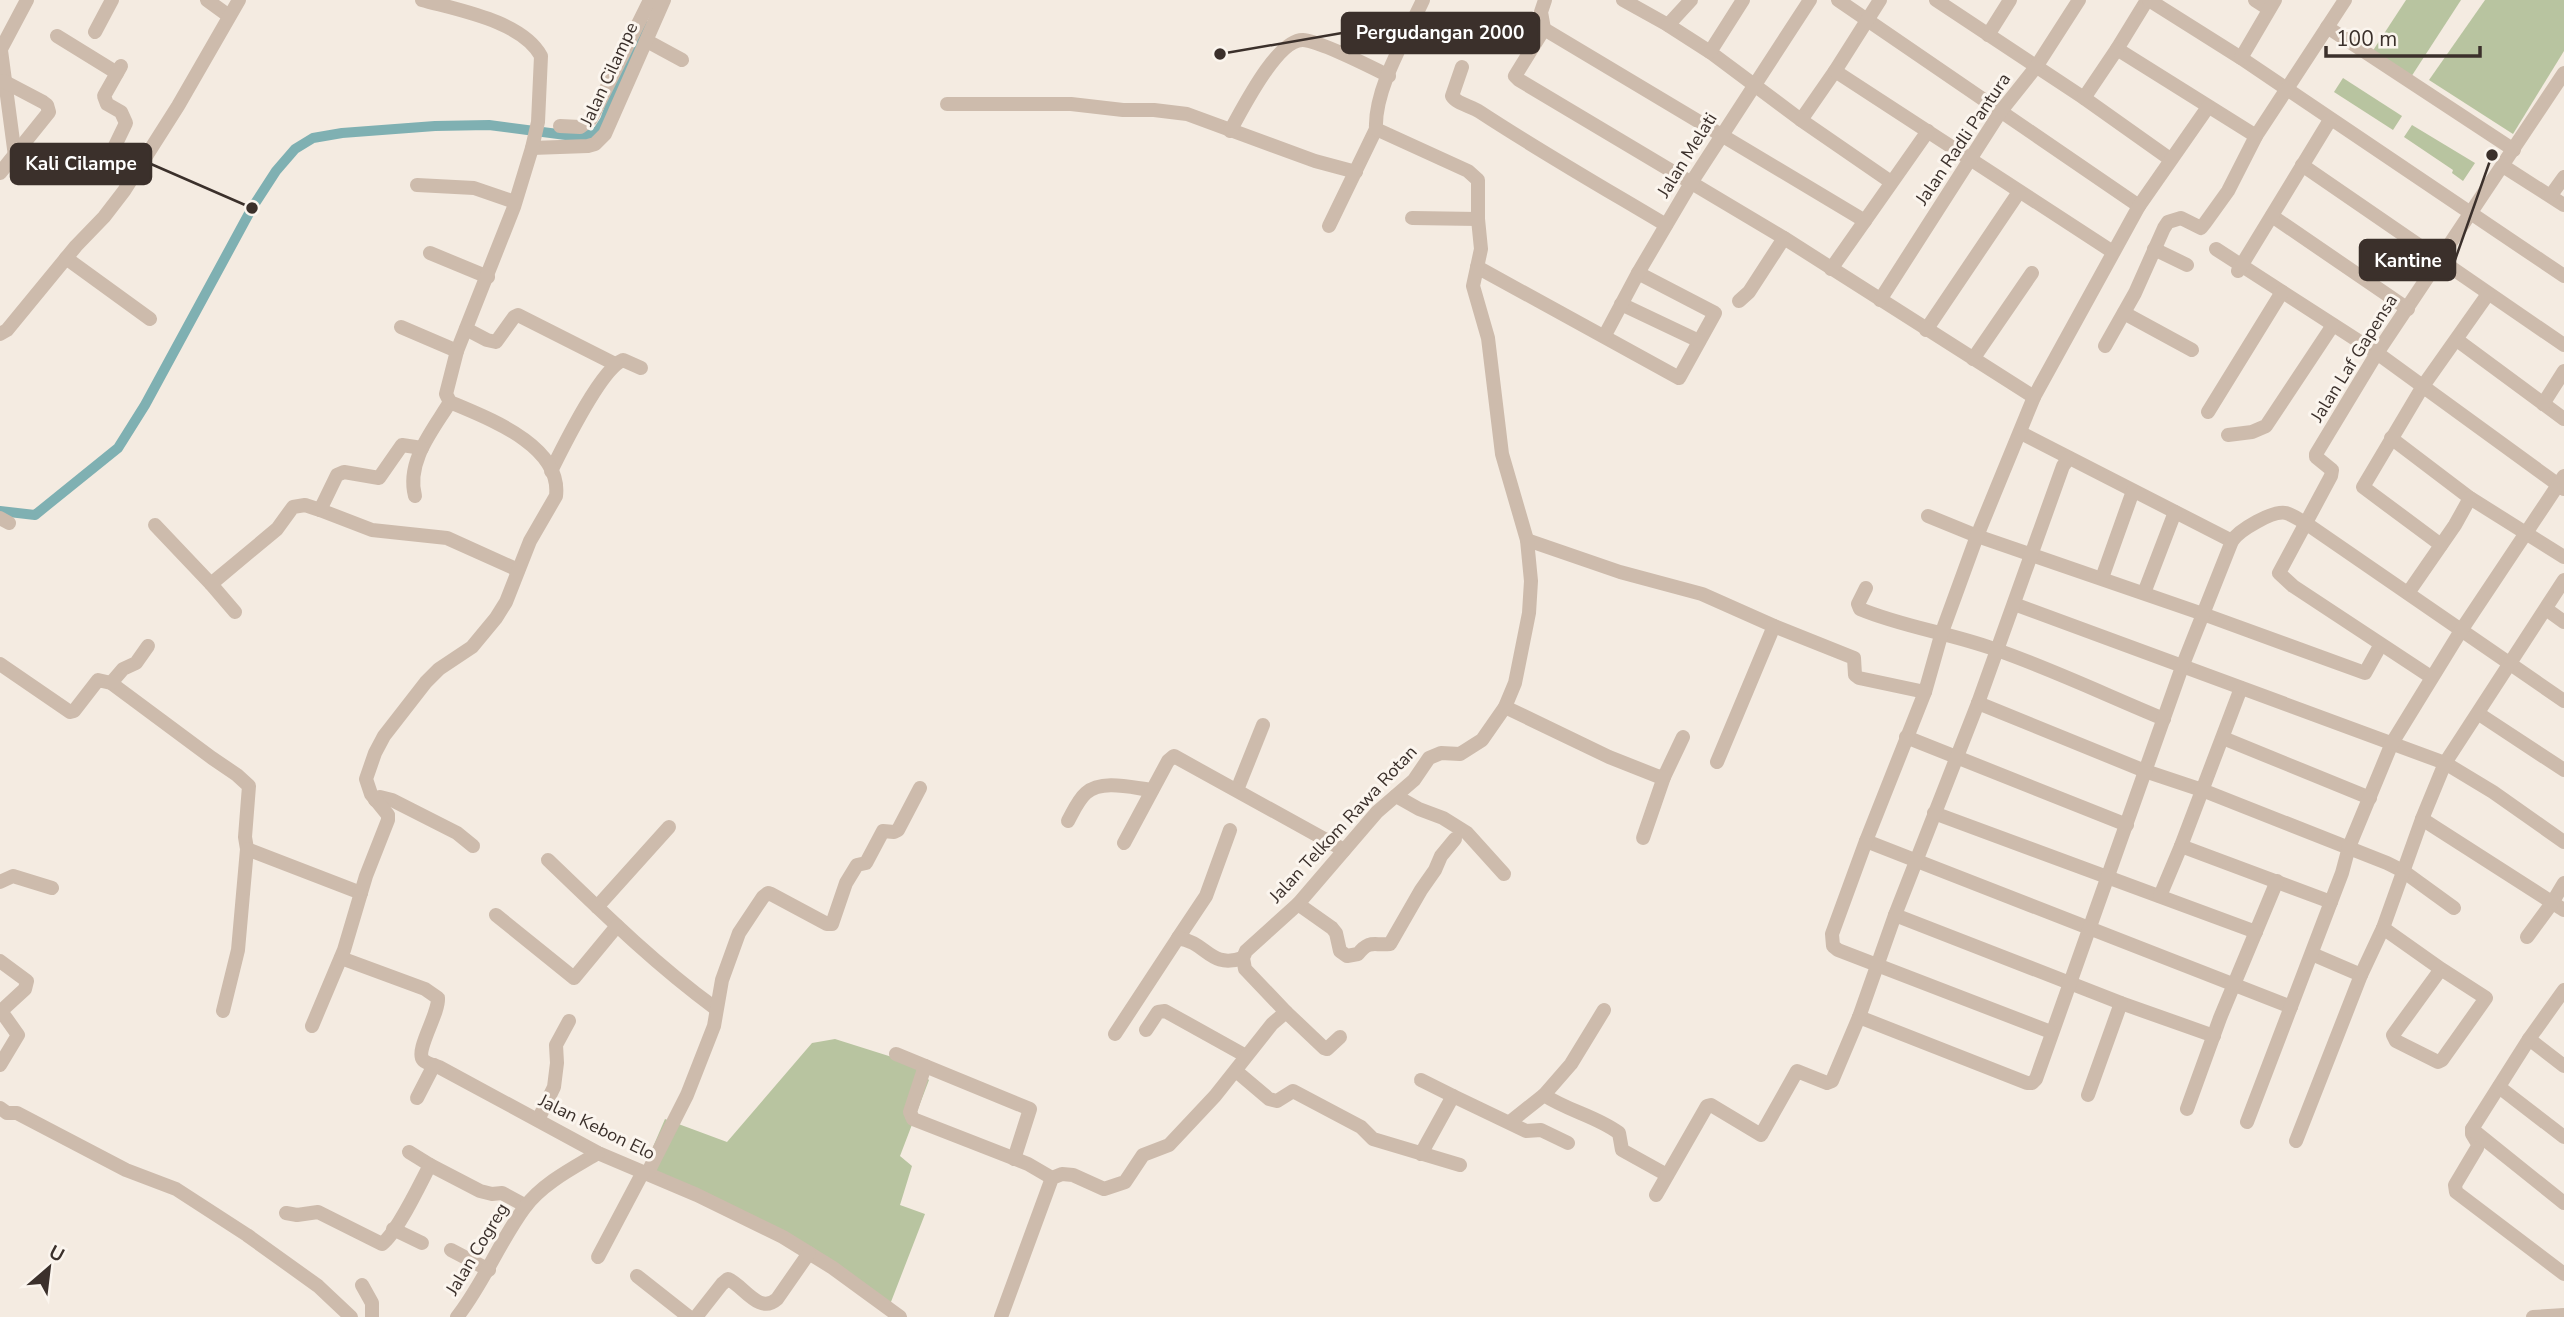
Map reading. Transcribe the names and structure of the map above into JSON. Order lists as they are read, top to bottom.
{
  "streets": {
    "street": [
      "Jalan Cilampe",
      "Jalan Radli Pantura",
      "Jalan Melati",
      "Jalan Laf Gapensa",
      "Jalan Telkom Rawa Rotan",
      "Jalan Kebon Elo",
      "Jalan Cogreg"
    ]
  },
  "crossings": [
    ["Jalan Kebon Elo", "Jalan Cogreg"]
  ],
  "places": ["Pergudangan 2000", "Kantine", "Kali Cilampe"],
  "scale_bar": "100 m",
  "north": "top right"
}
